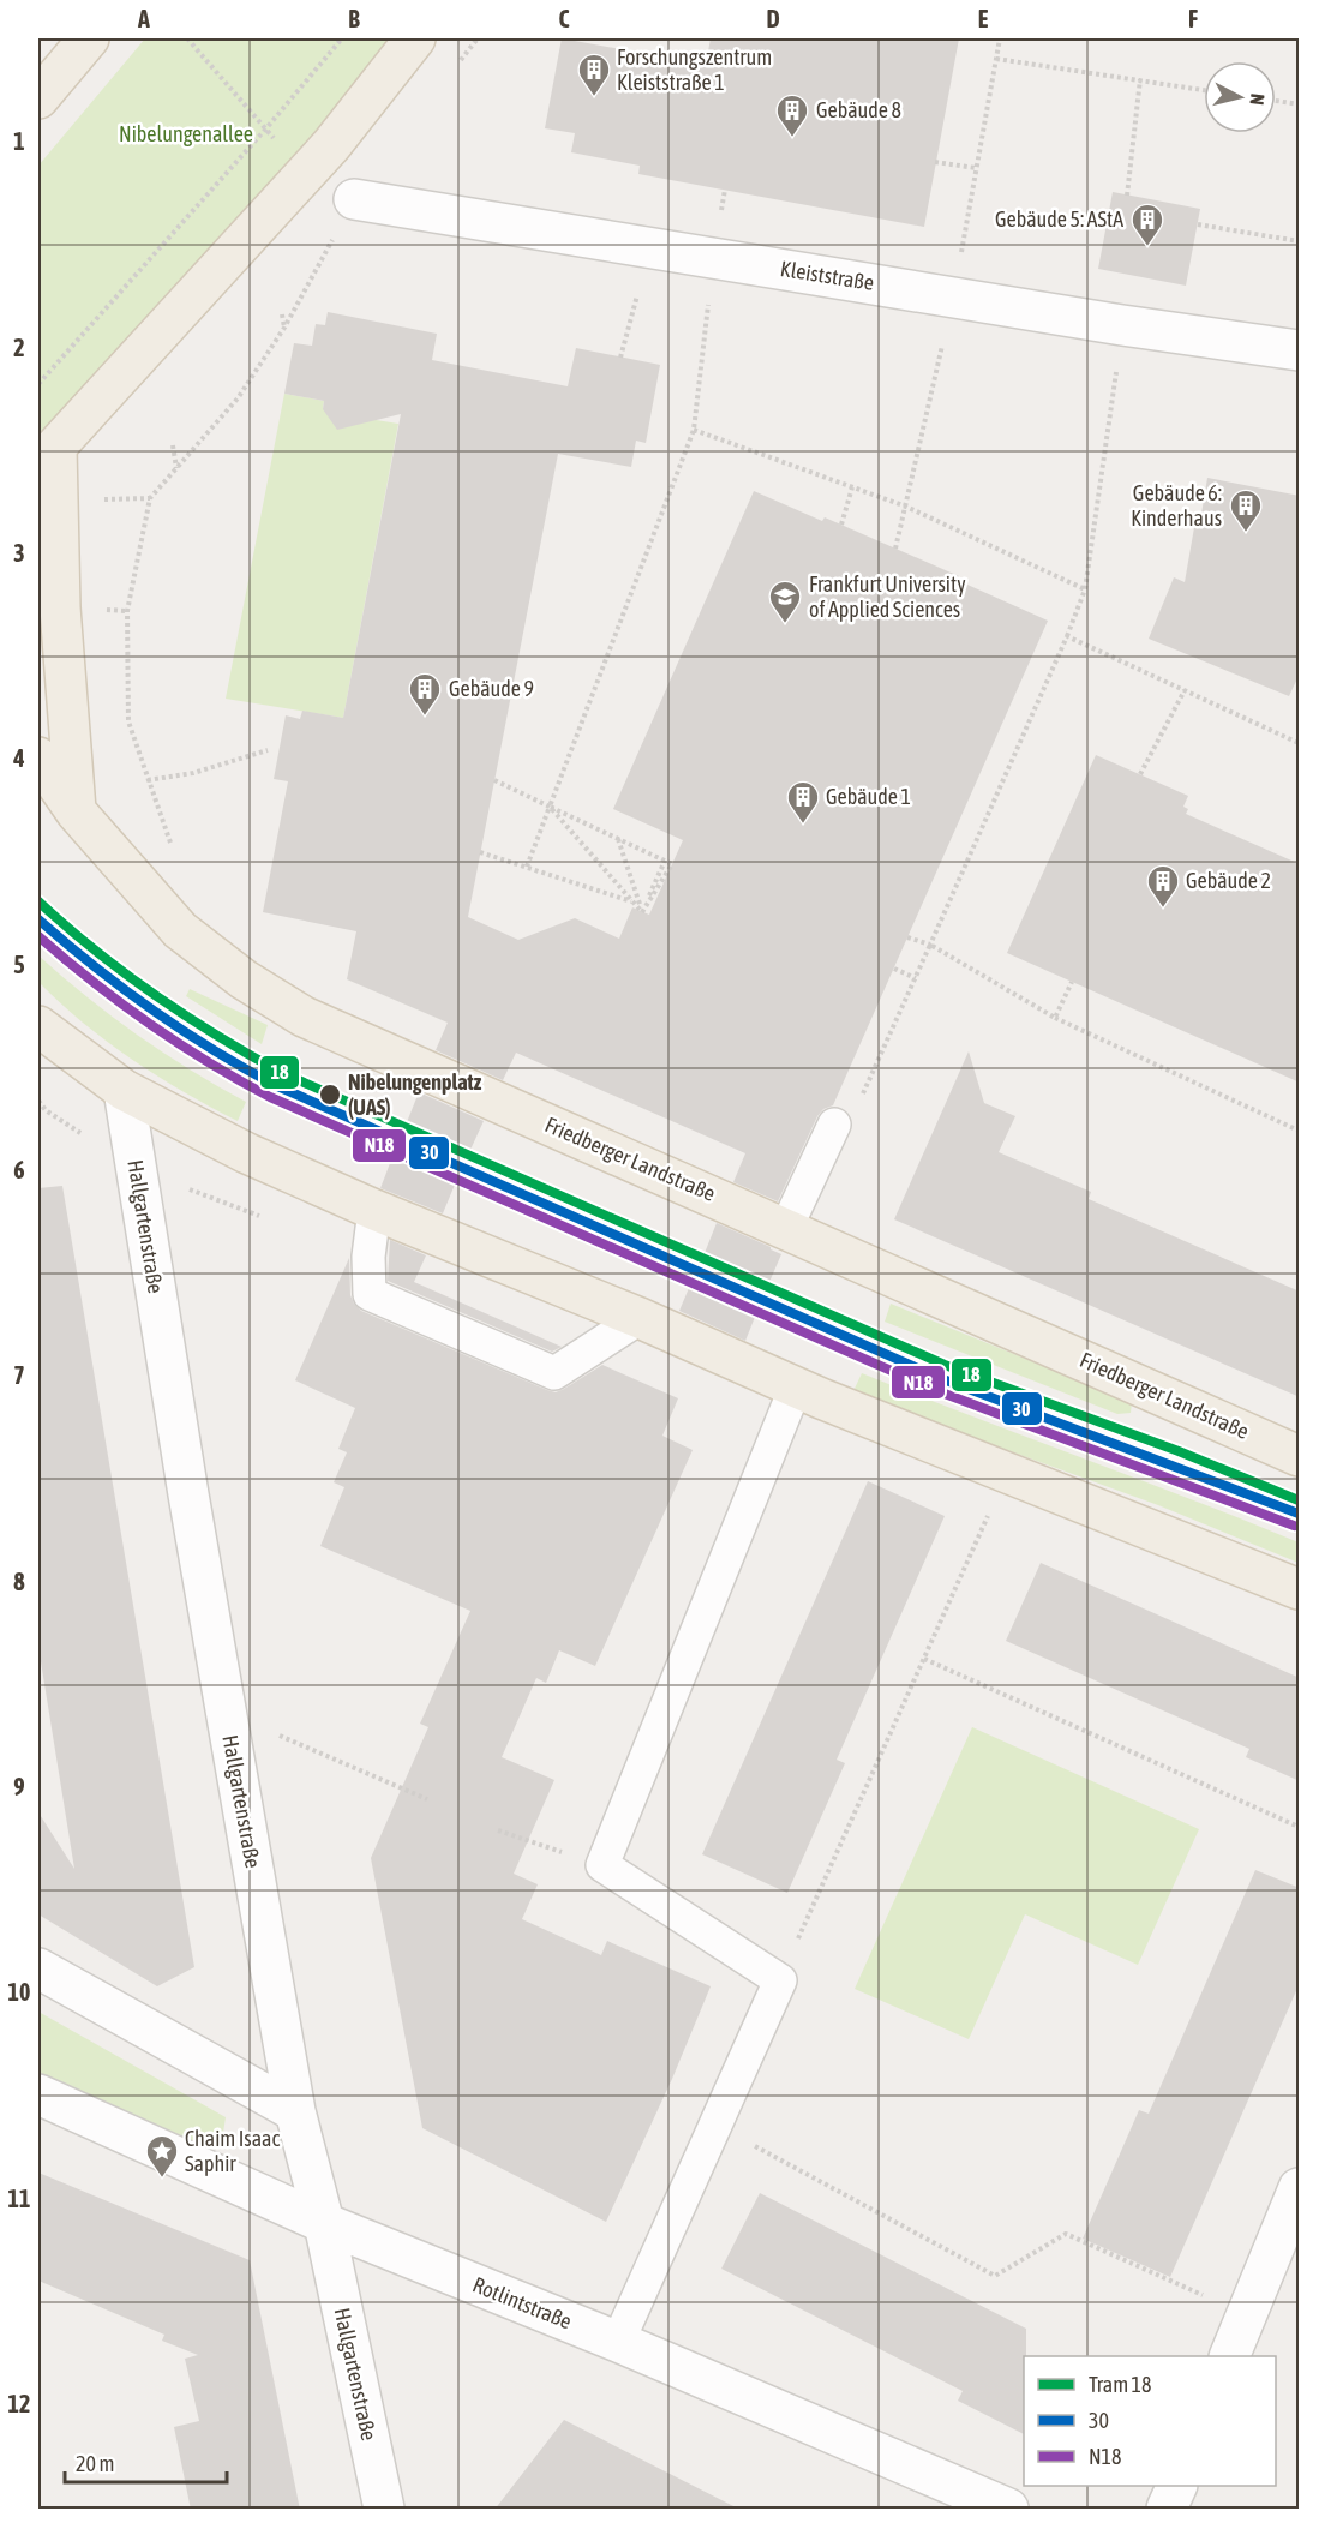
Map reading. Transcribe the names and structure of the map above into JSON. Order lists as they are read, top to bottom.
{
  "streets": {
    "main road": ["Friedberger Landstraße"],
    "street": ["Kleiststraße", "Hallgartenstraße", "Rotlintstraße"]
  },
  "crossings": [
    ["Hallgartenstraße", "Rotlintstraße"]
  ],
  "parks": ["Nibelungenallee"],
  "places": {
    "building": [
      "Forschungszentrum Kleiststraße 1",
      "Gebäude 8",
      "Gebäude 5: AStA",
      "Gebäude 6: Kinderhaus",
      "Gebäude 9",
      "Gebäude 1",
      "Gebäude 2"
    ],
    "school or university": ["Frankfurt University of Applied Sciences"],
    "other": ["Nibelungenplatz (UAS)"],
    "place": ["Chaim Isaac Saphir"]
  },
  "lines": ["tram line 18", "transit line 30", "transit line N18"],
  "legend": ["Tram 18", "30", "N18"],
  "scale_bar": "20 m",
  "north": "right",
  "grid": {
    "columns": [
      "A",
      "B",
      "C",
      "D",
      "E",
      "F"
    ],
    "rows": [
      "1",
      "2",
      "3",
      "4",
      "5",
      "6",
      "7",
      "8",
      "9",
      "10",
      "11",
      "12"
    ]
  }
}
